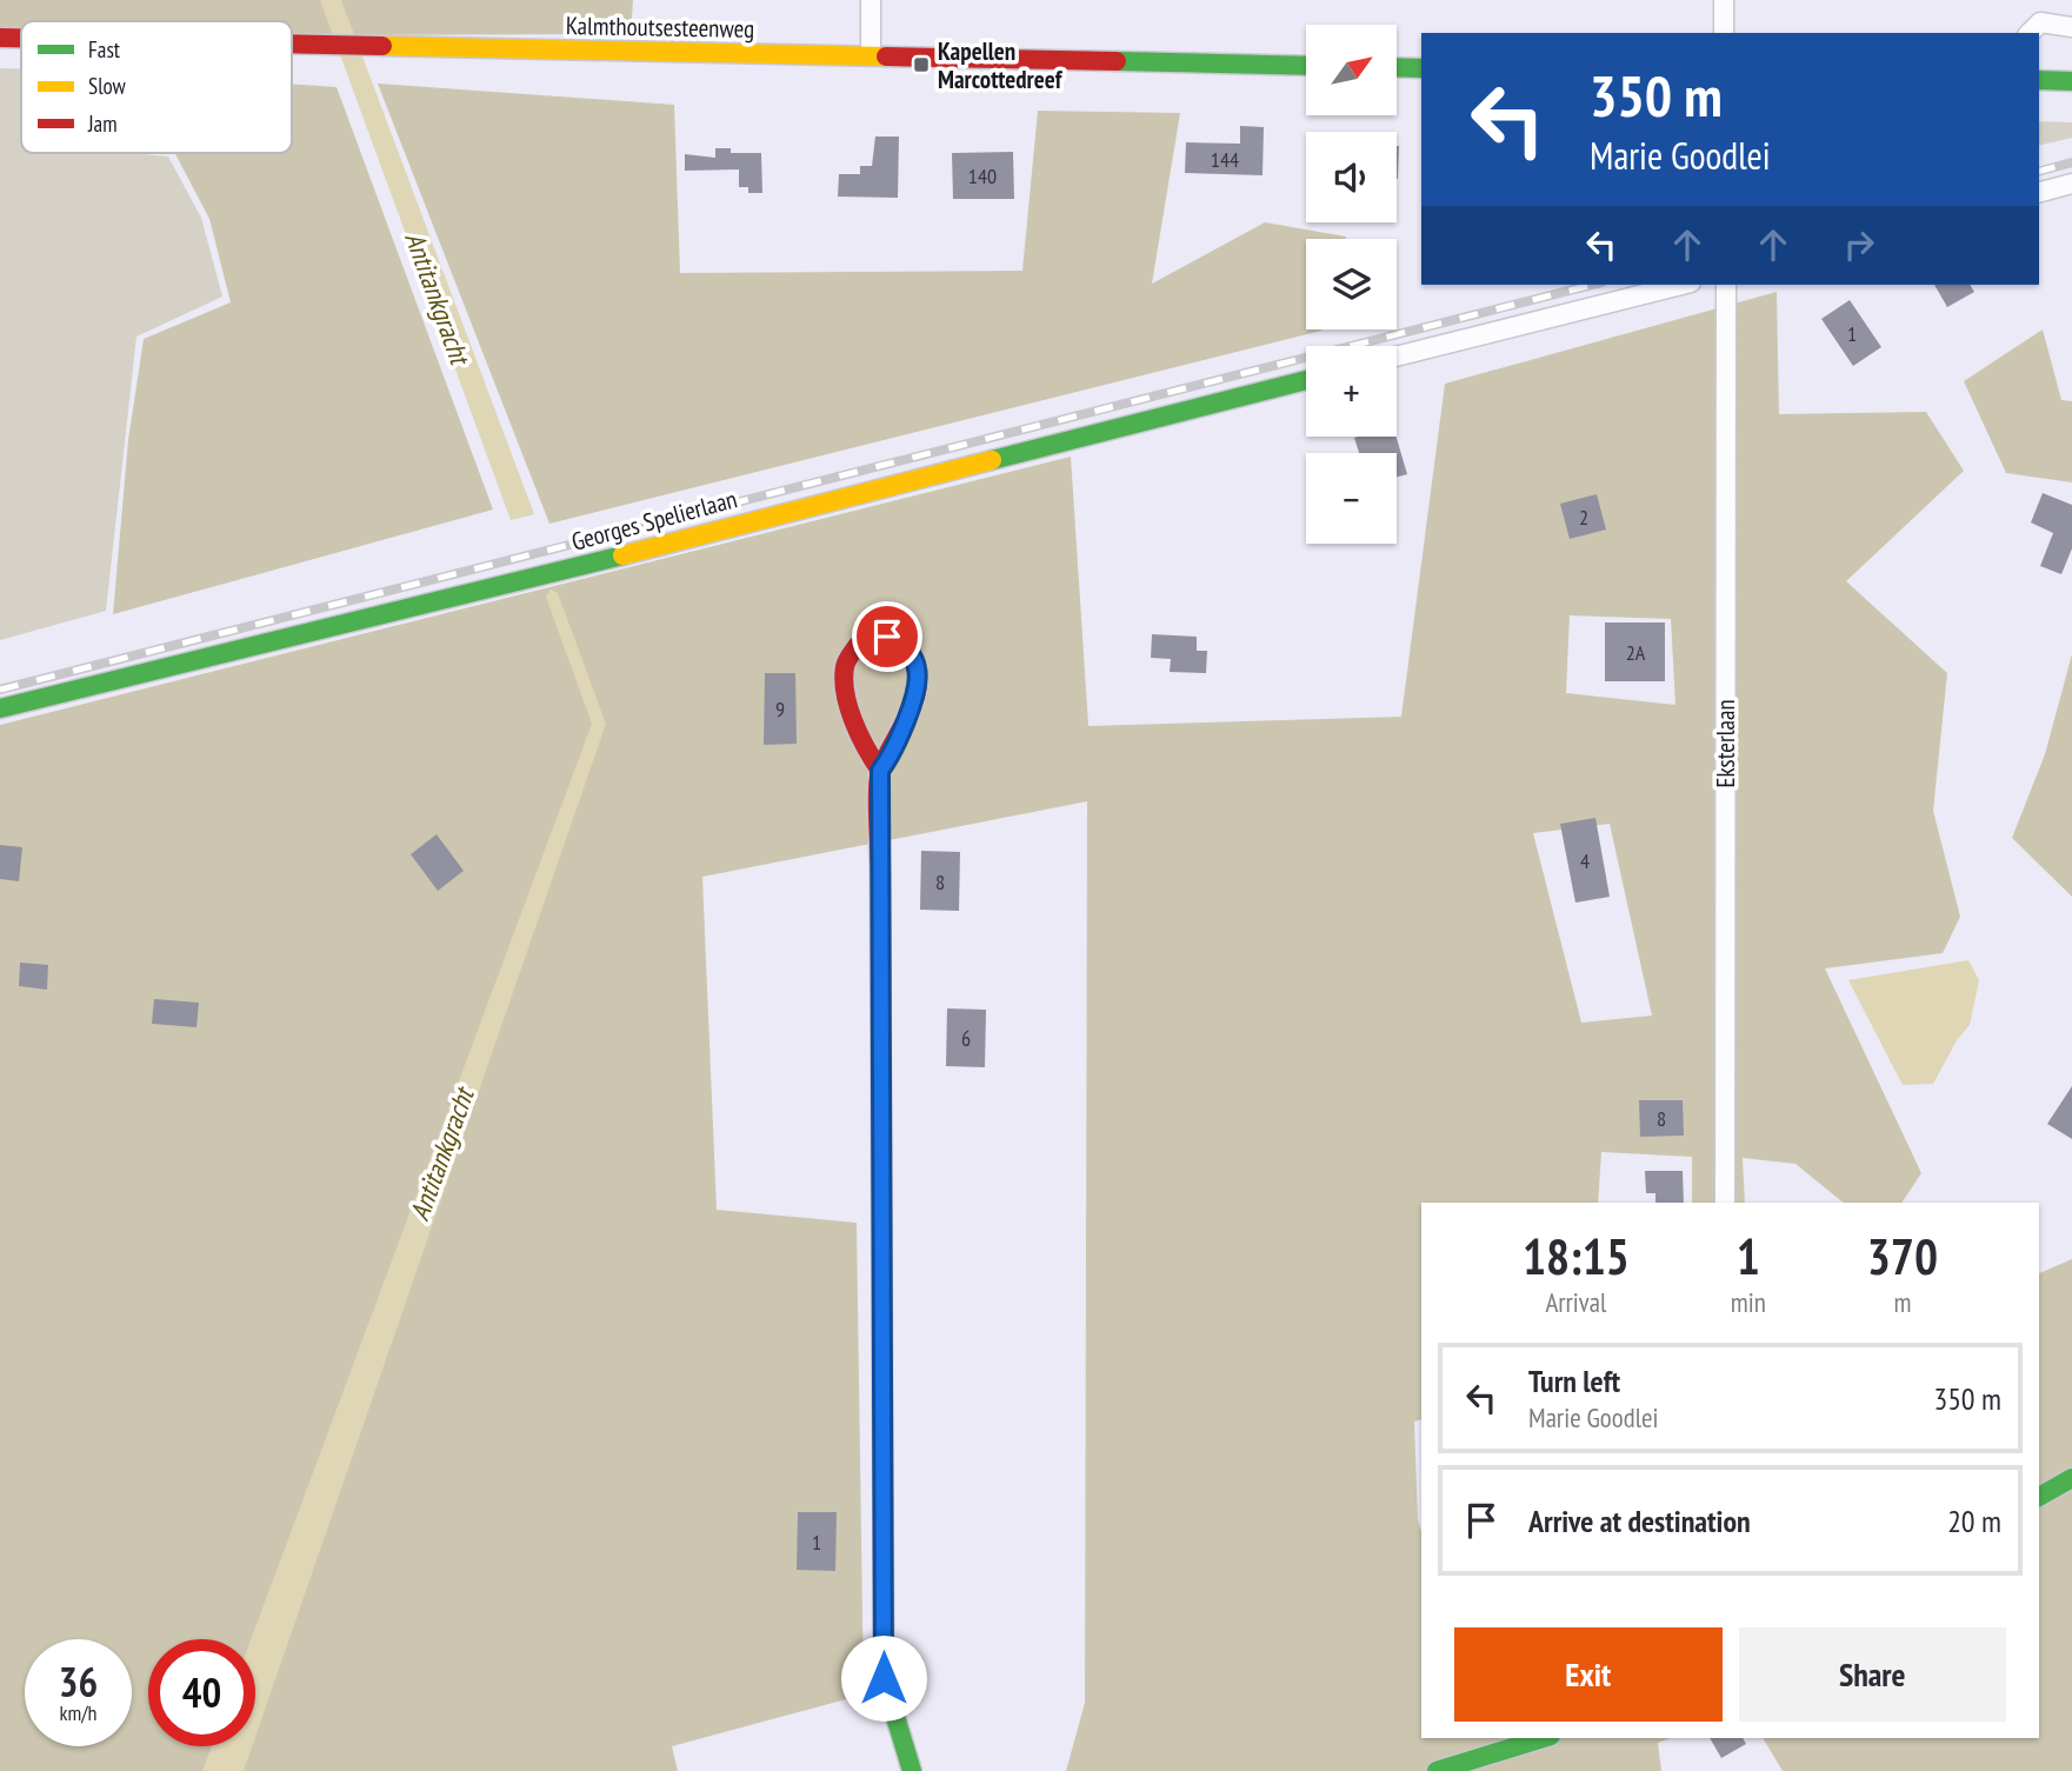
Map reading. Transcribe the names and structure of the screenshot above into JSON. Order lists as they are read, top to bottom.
{
  "streets": {
    "street": ["Kalmthoutsesteenweg", "Georges Spelierlaan", "Eksterlaan"]
  },
  "water": ["Antitankgracht"],
  "places": {
    "transit": ["Kapellen Marcottedreef"]
  },
  "house_numbers": [
    "144",
    "140",
    "1",
    "2",
    "2A",
    "9",
    "4",
    "8",
    "6",
    "8",
    "1"
  ],
  "legend": ["Fast", "Slow", "Jam"],
  "north": "top right",
  "page": {
    "map_buttons": ["+", "−"],
    "turn": ["350 m", "Marie Goodlei"],
    "eta": [
      "18:15",
      "Arrival",
      "1",
      "min",
      "370",
      "m"
    ],
    "list": [
      {
        "name": "Turn left",
        "note": "Marie Goodlei",
        "value": "350 m"
      },
      {
        "name": "Arrive at destination",
        "value": "20 m"
      }
    ],
    "buttons": ["Exit", "Share"],
    "speed": "36 km/h",
    "limit": "40"
  }
}
